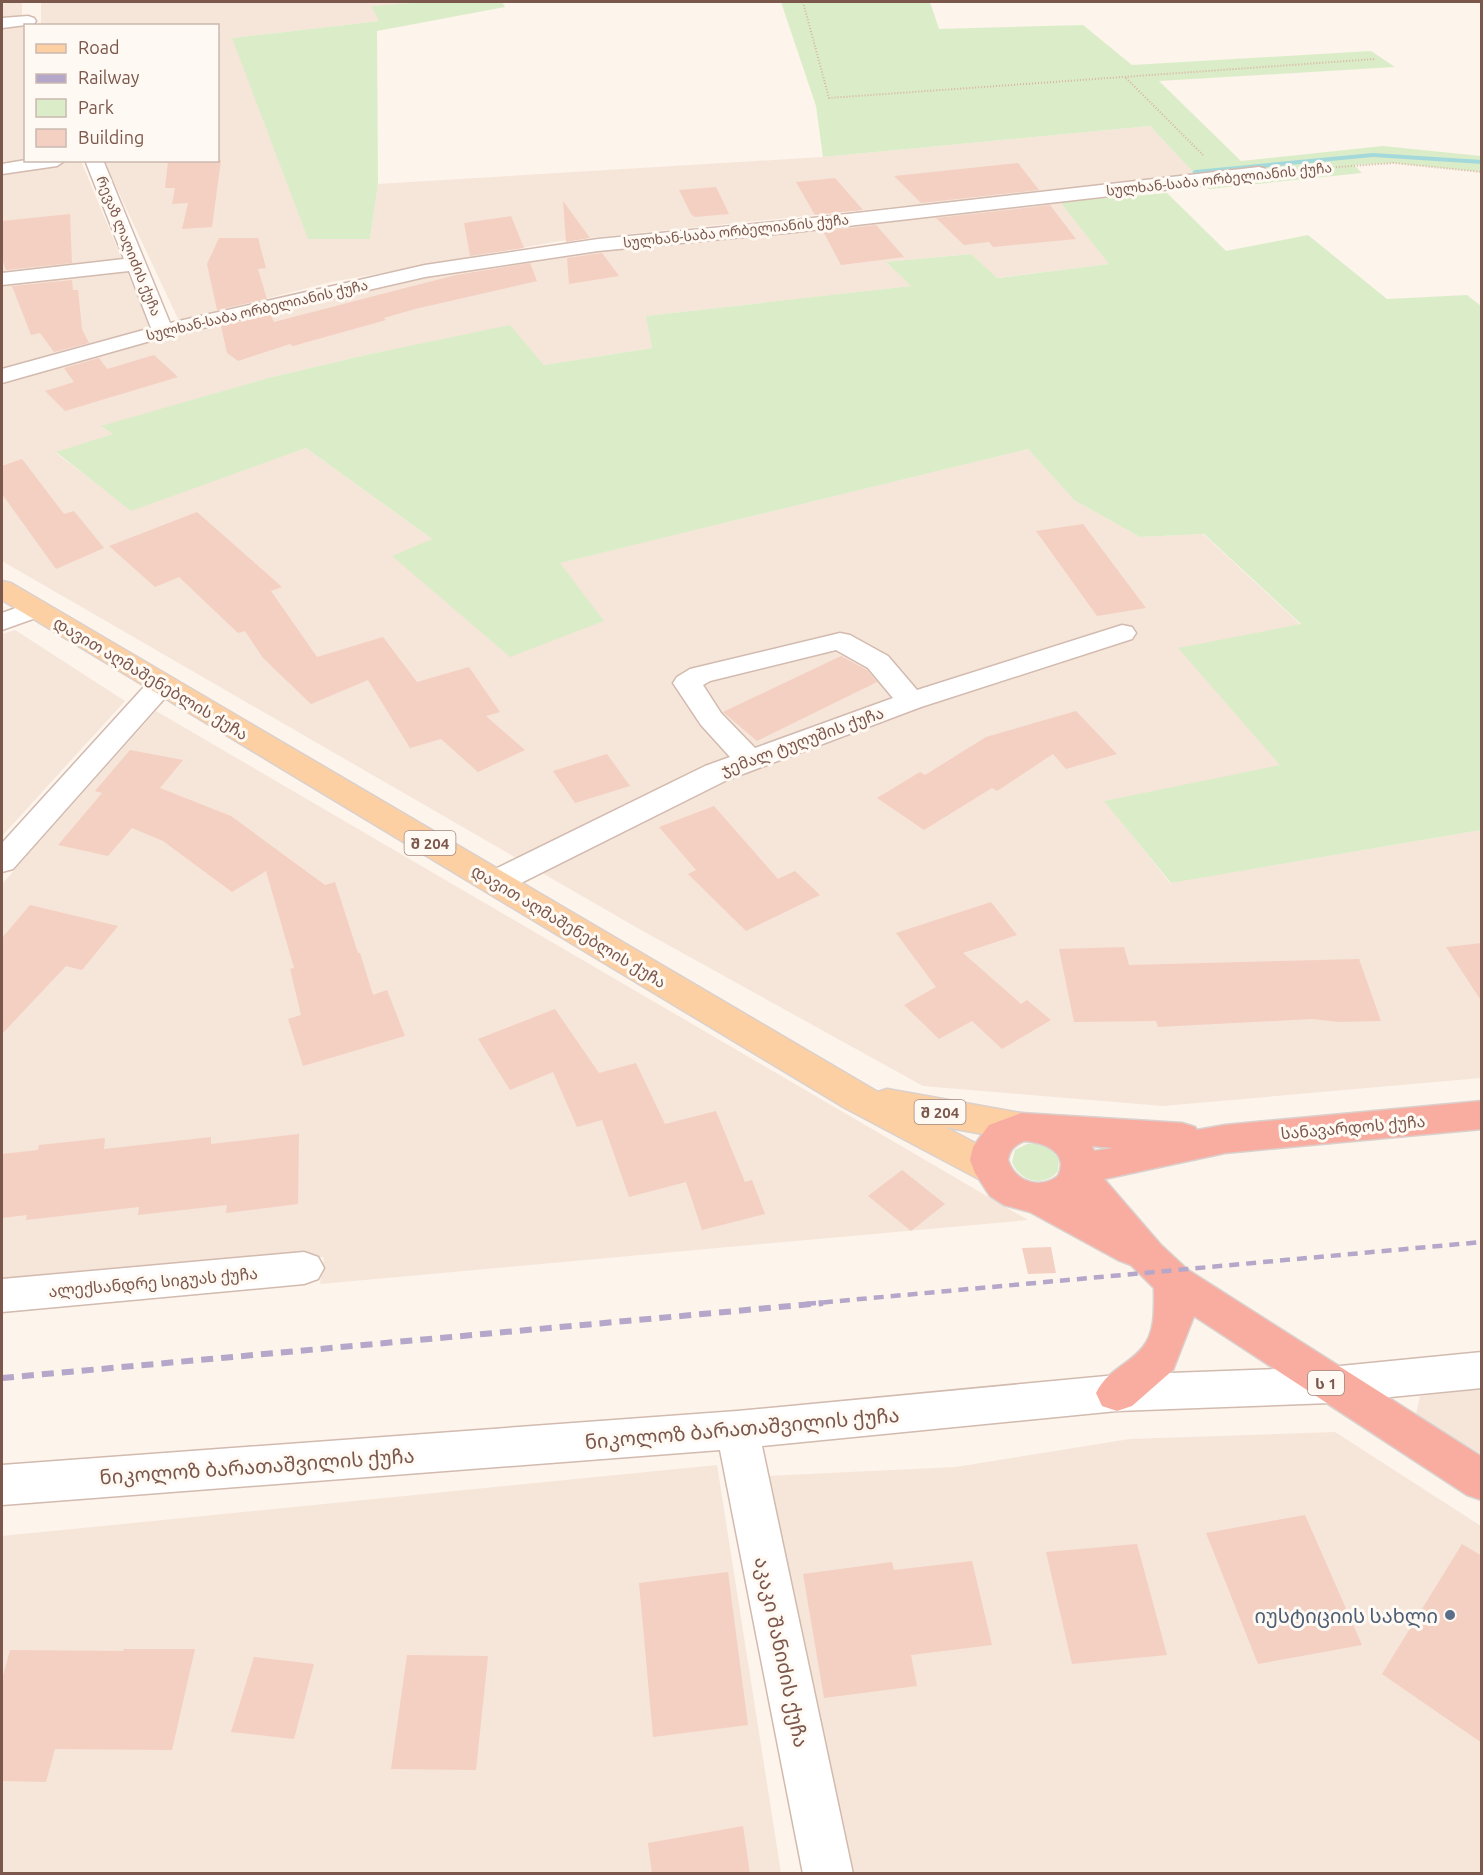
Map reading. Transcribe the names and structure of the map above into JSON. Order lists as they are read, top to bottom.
{
  "streets": {
    "highway": ["სანავარდოს ქუჩა", "ს 1"],
    "main road": ["დავით აღმაშენებლის ქუჩა", "შ 204"],
    "street": [
      "სულხან-საბა ორბელიანის ქუჩა",
      "რევაზ ლაღიძის ქუჩა",
      "ჯემალ ტუღუშის ქუჩა",
      "ალექსანდრე სიგუას ქუჩა",
      "ნიკოლოზ ბარათაშვილის ქუჩა",
      "აკაკი შანიძის ქუჩა"
    ]
  },
  "crossings": [
    ["სულხან-საბა ორბელიანის ქუჩა", "რევაზ ლაღიძის ქუჩა"],
    ["დავით აღმაშენებლის ქუჩა", "ჯემალ ტუღუშის ქუჩა"],
    ["დავით აღმაშენებლის ქუჩა", "სანავარდოს ქუჩა"],
    ["დავით აღმაშენებლის ქუჩა", "ს 1"],
    ["სანავარდოს ქუჩა", "ს 1"],
    ["ს 1", "ნიკოლოზ ბარათაშვილის ქუჩა"],
    ["ნიკოლოზ ბარათაშვილის ქუჩა", "აკაკი შანიძის ქუჩა"]
  ],
  "places": ["იუსტიციის სახლი"],
  "legend": [
    "Road",
    "Railway",
    "Park",
    "Building"
  ]
}
